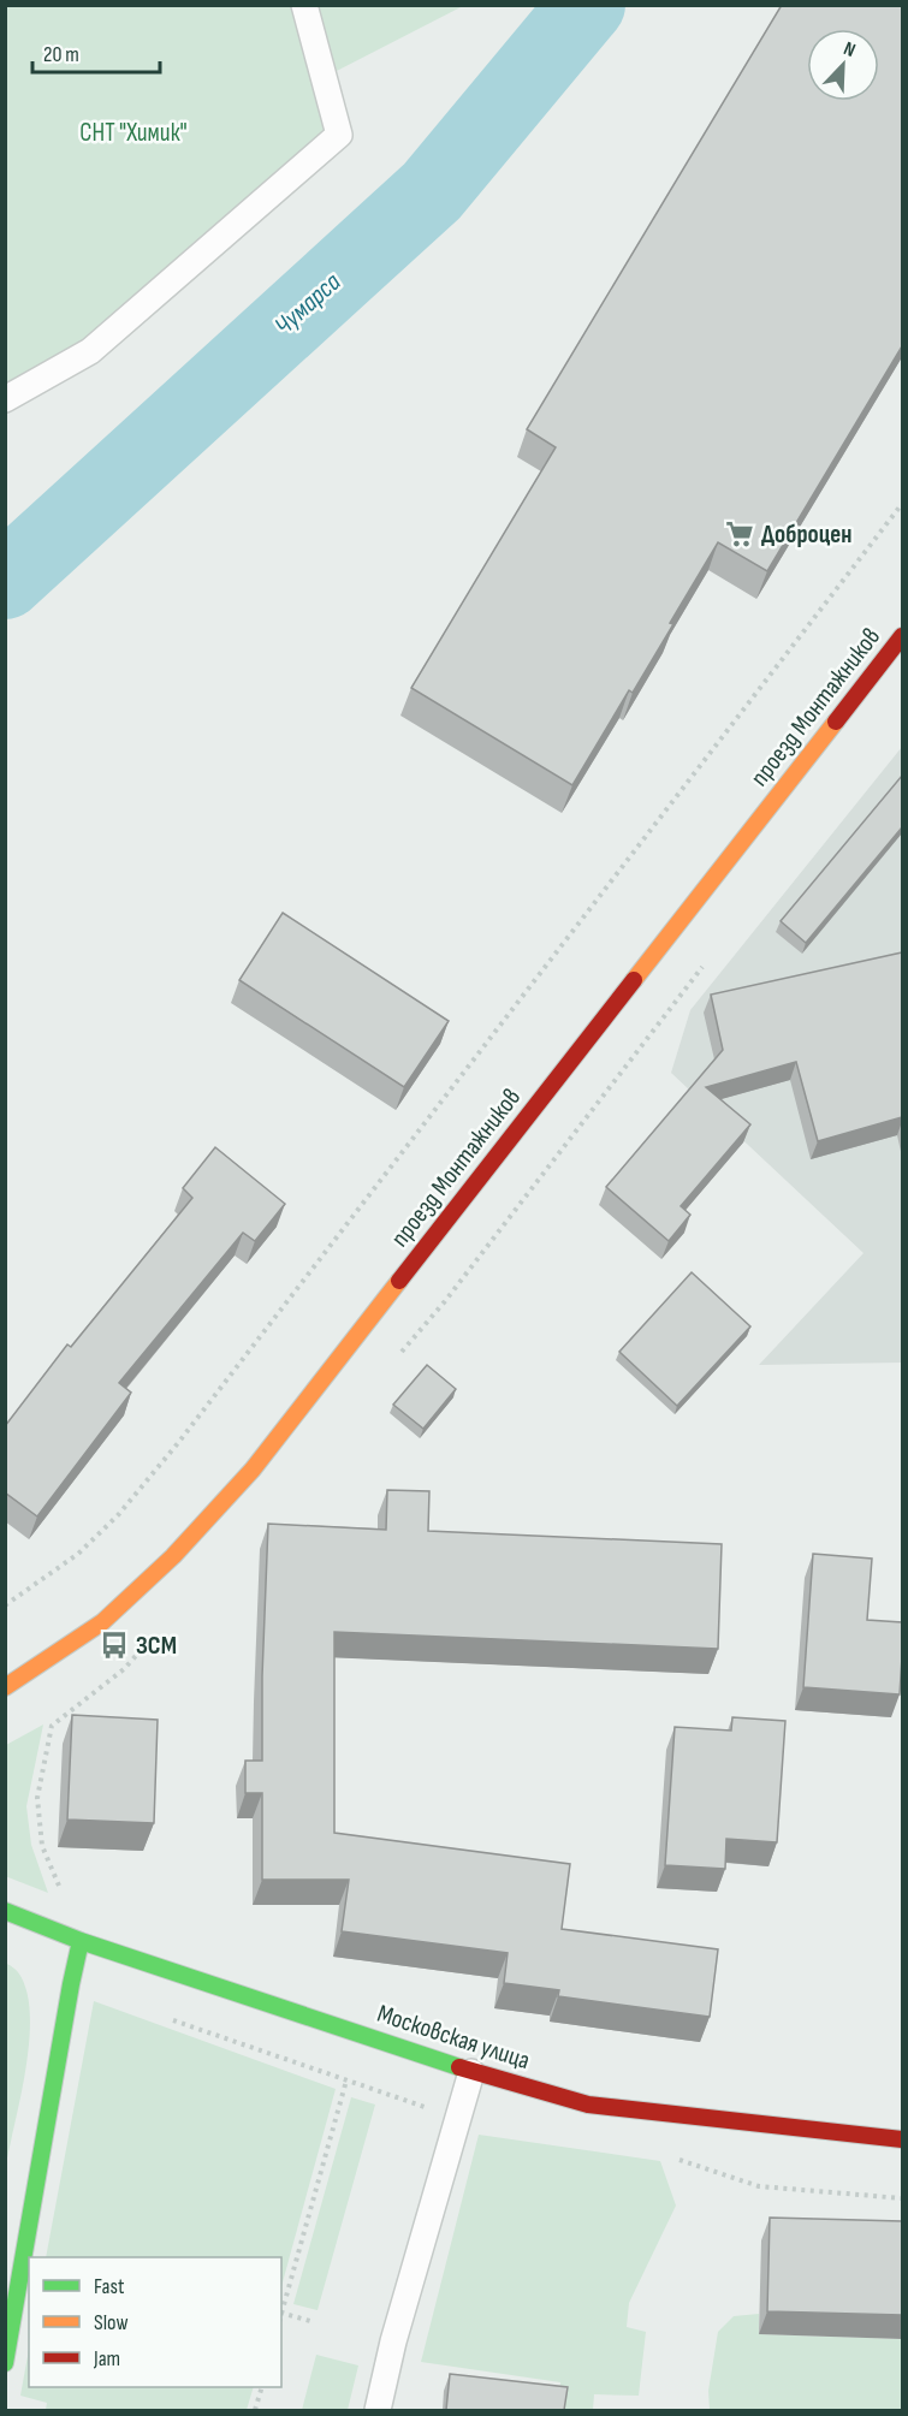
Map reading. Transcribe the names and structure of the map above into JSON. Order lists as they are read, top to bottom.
{
  "streets": {
    "main road": ["проезд Монтажников", "Московская улица"]
  },
  "water": ["Чумарса"],
  "parks": ["СНТ \"Химик\""],
  "places": {
    "supermarket": ["Доброцен"],
    "bus stop": ["ЗСМ"]
  },
  "legend": ["Fast", "Slow", "Jam"],
  "scale_bar": "20 m",
  "north": "top right"
}
